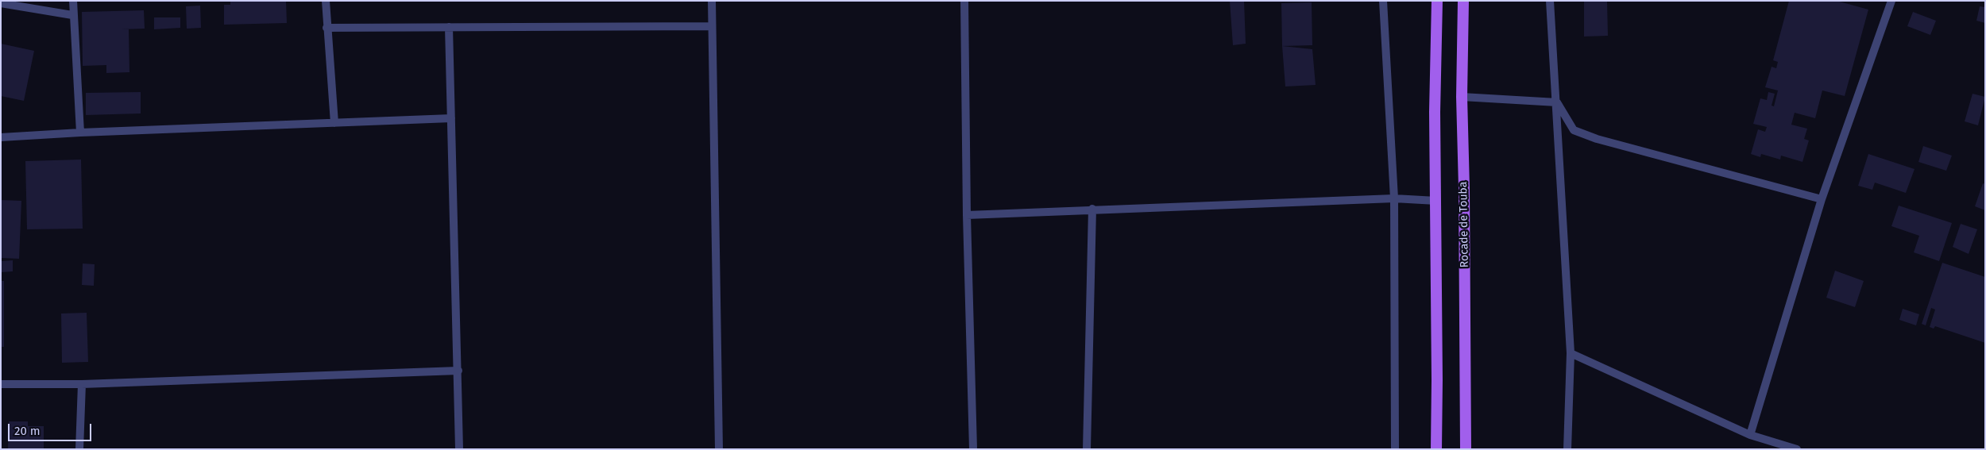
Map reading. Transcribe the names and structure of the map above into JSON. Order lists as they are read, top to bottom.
{
  "streets": {
    "main road": ["Rocade de Touba"]
  },
  "scale_bar": "20 m"
}
